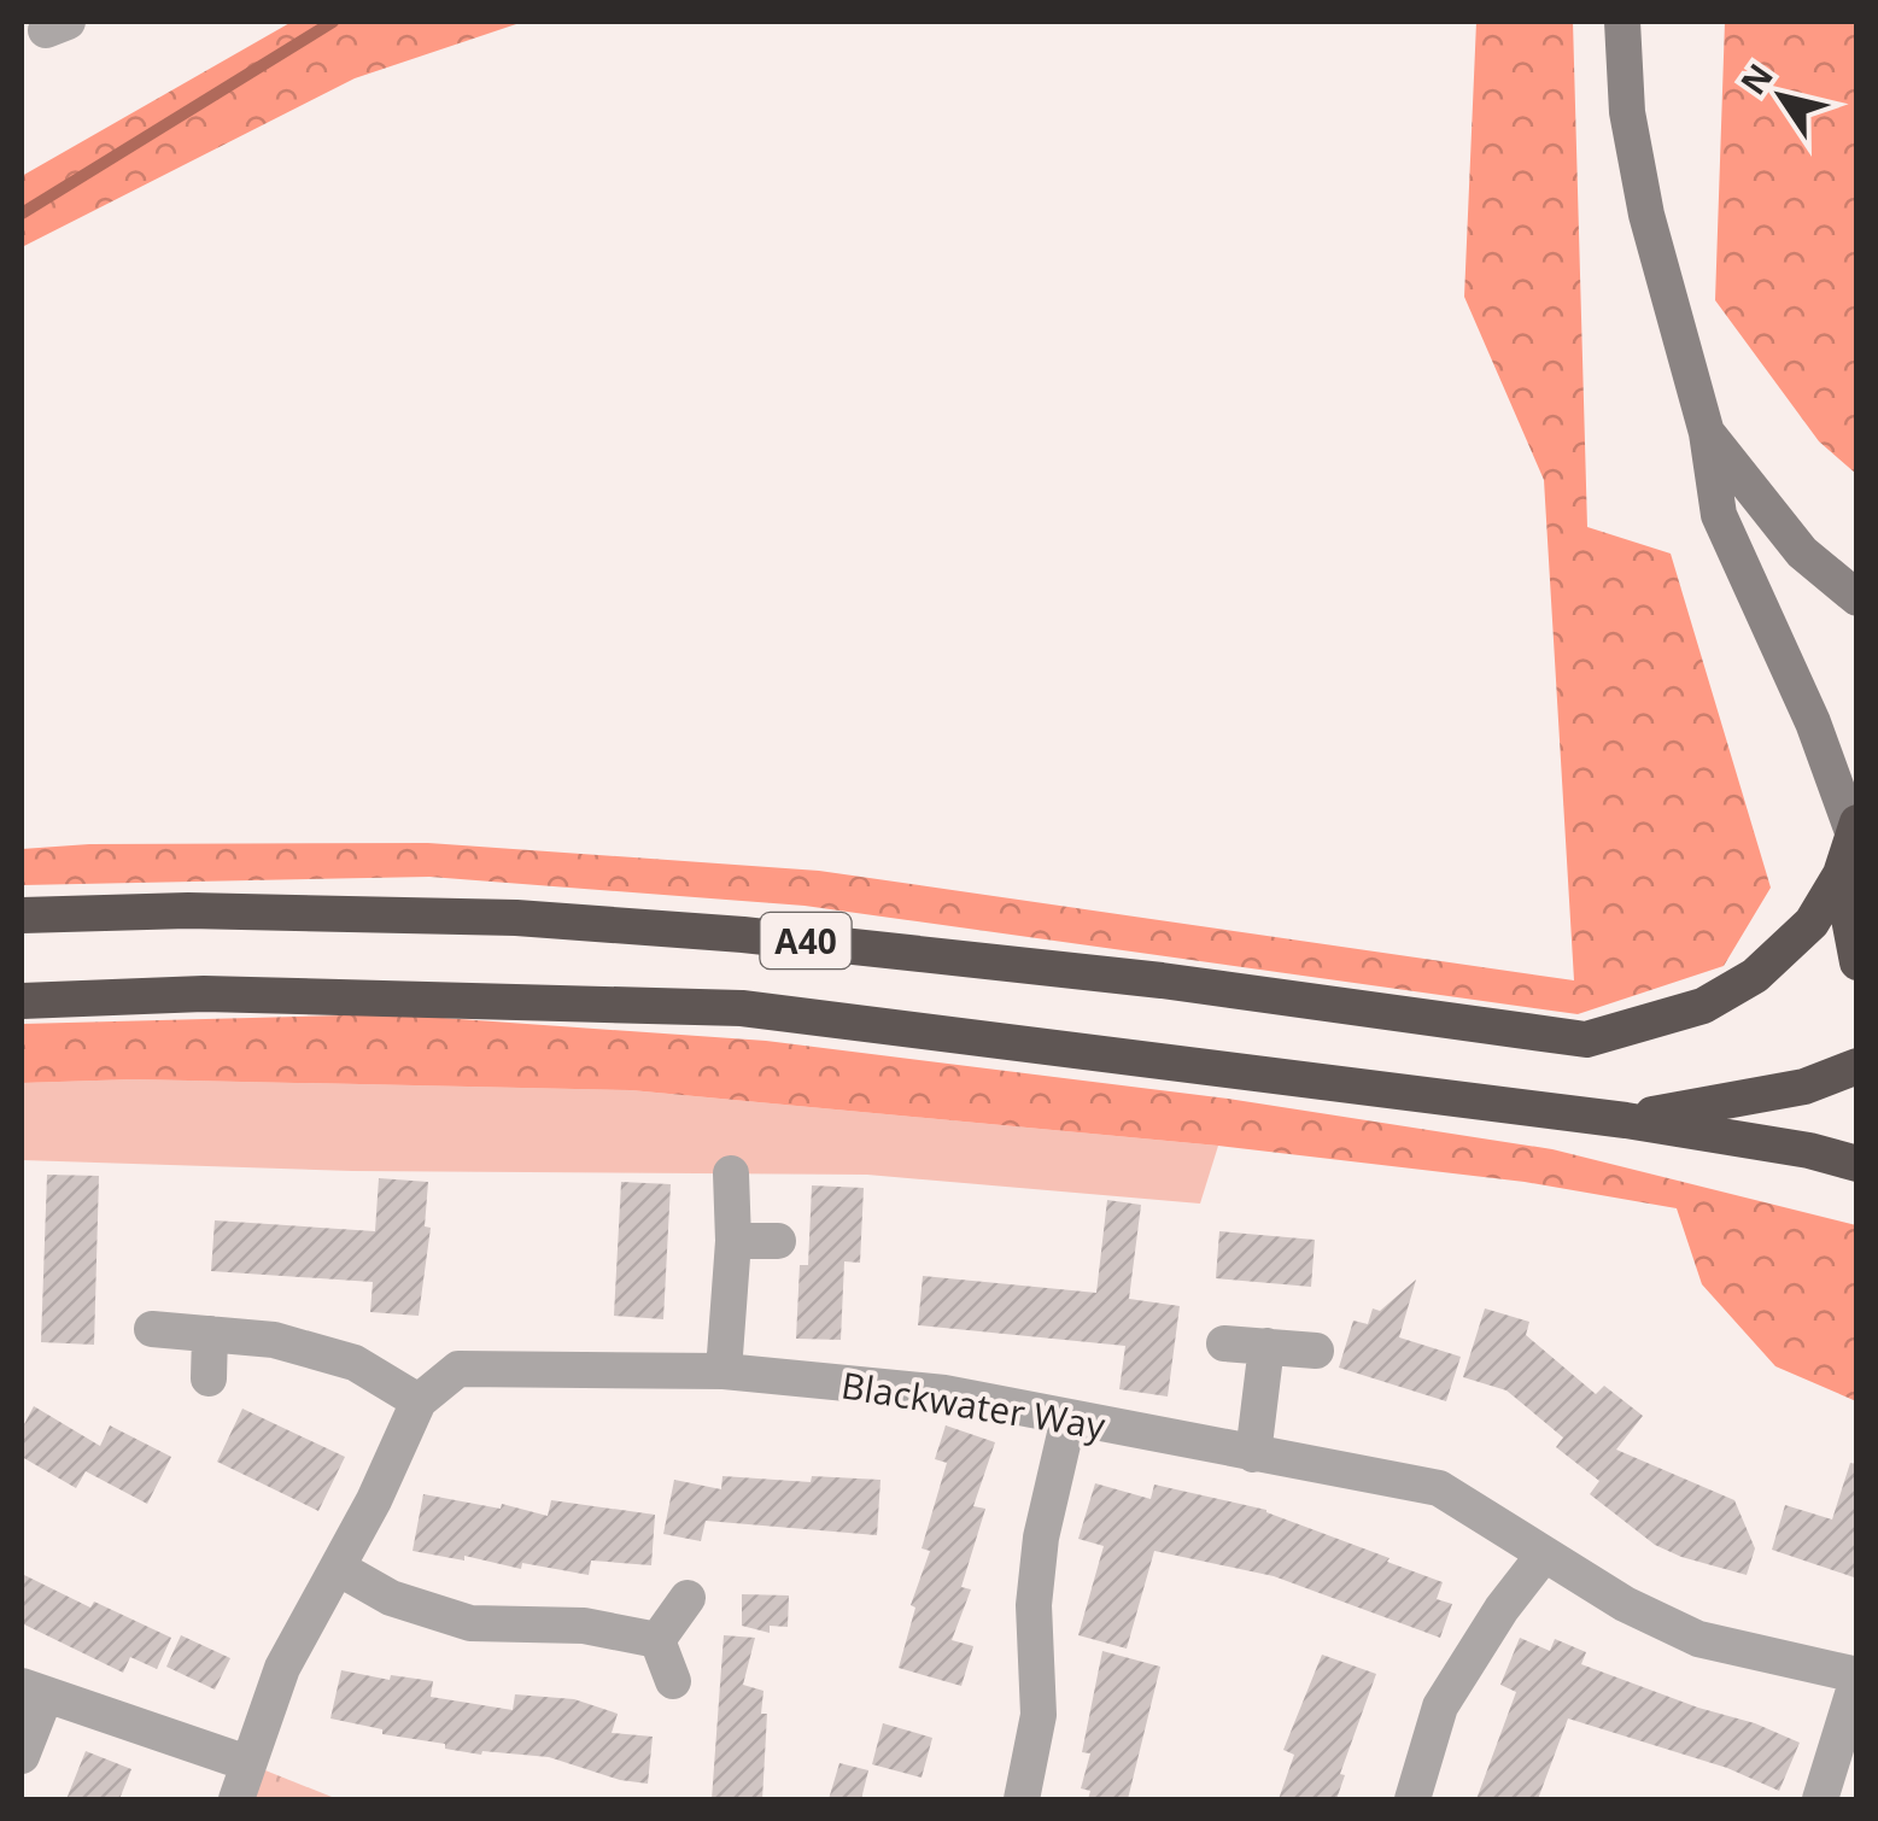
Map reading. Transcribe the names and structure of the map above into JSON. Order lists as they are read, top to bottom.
{
  "streets": {
    "highway": ["A40"],
    "street": ["Blackwater Way"]
  },
  "north": "top left"
}
